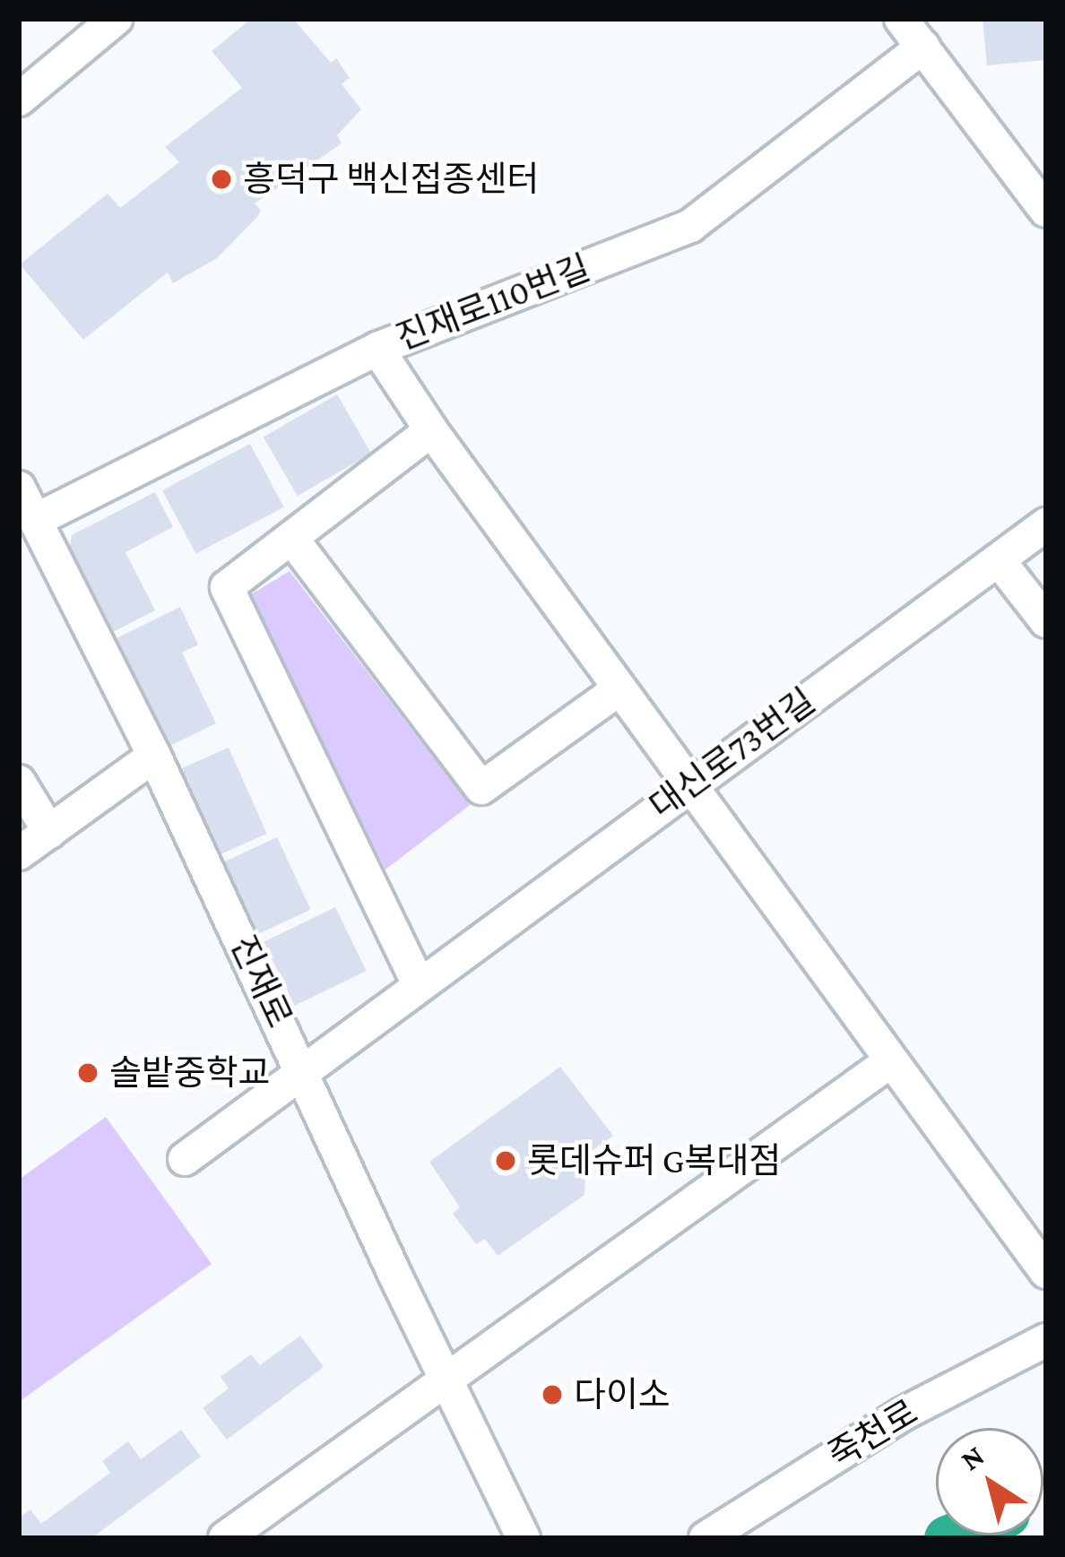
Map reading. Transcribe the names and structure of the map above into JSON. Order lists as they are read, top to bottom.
{
  "streets": {
    "street": [
      "진재로110번길",
      "대신로73번길",
      "진재로",
      "죽천로"
    ]
  },
  "crossings": [
    ["진재로110번길", "진재로"],
    ["대신로73번길", "진재로"]
  ],
  "places": [
    "흥덕구 백신접종센터",
    "솔밭중학교",
    "롯데슈퍼 G복대점",
    "다이소"
  ],
  "north": "top left"
}
